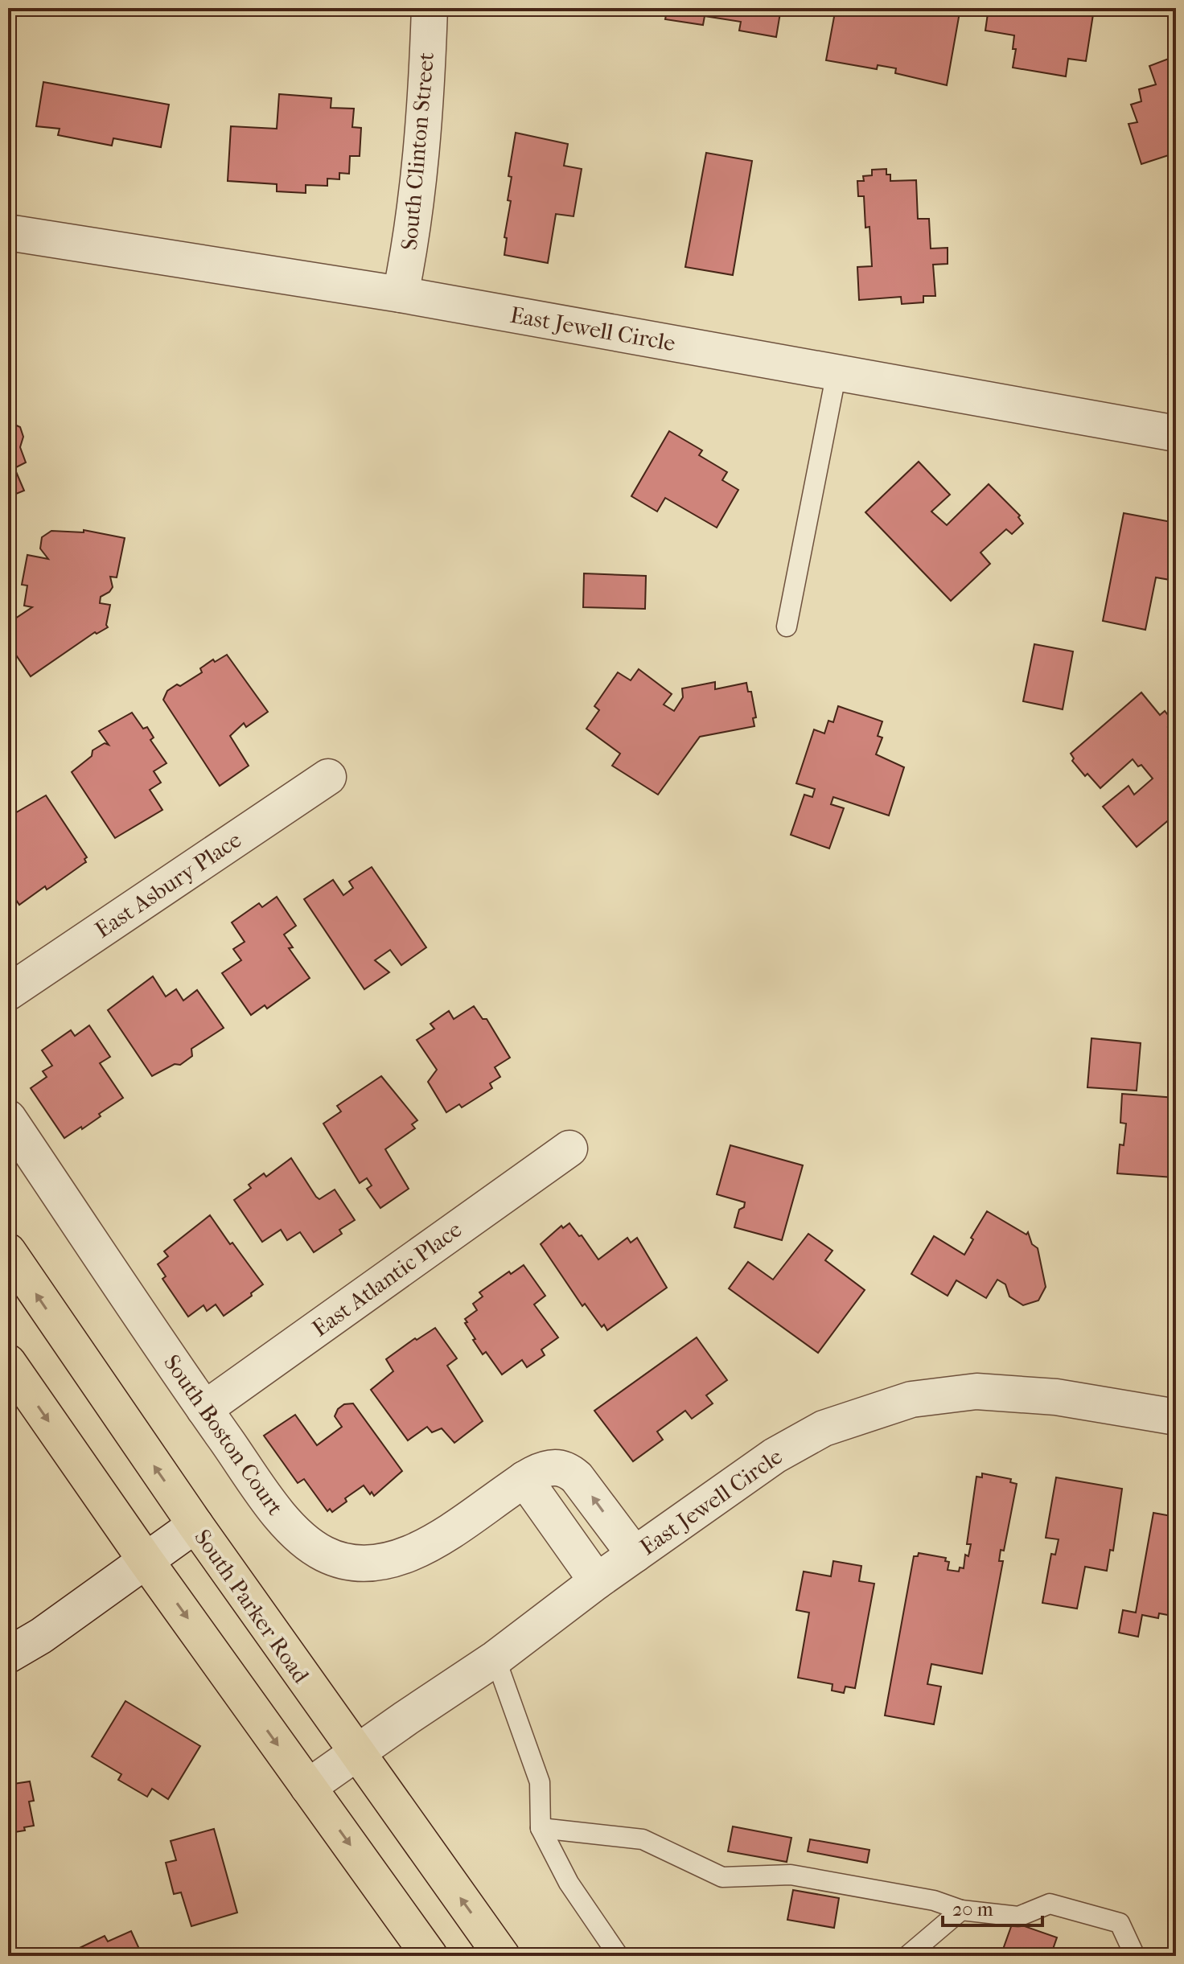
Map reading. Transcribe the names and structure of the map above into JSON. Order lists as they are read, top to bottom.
{
  "streets": {
    "main road": ["South Parker Road"],
    "street": [
      "South Clinton Street",
      "East Jewell Circle",
      "East Asbury Place",
      "East Atlantic Place",
      "South Boston Court"
    ]
  },
  "crossings": [
    ["South Clinton Street", "East Jewell Circle"],
    ["East Jewell Circle", "South Boston Court"],
    ["East Jewell Circle", "South Parker Road"],
    ["East Atlantic Place", "South Boston Court"]
  ],
  "scale_bar": "20 m"
}
